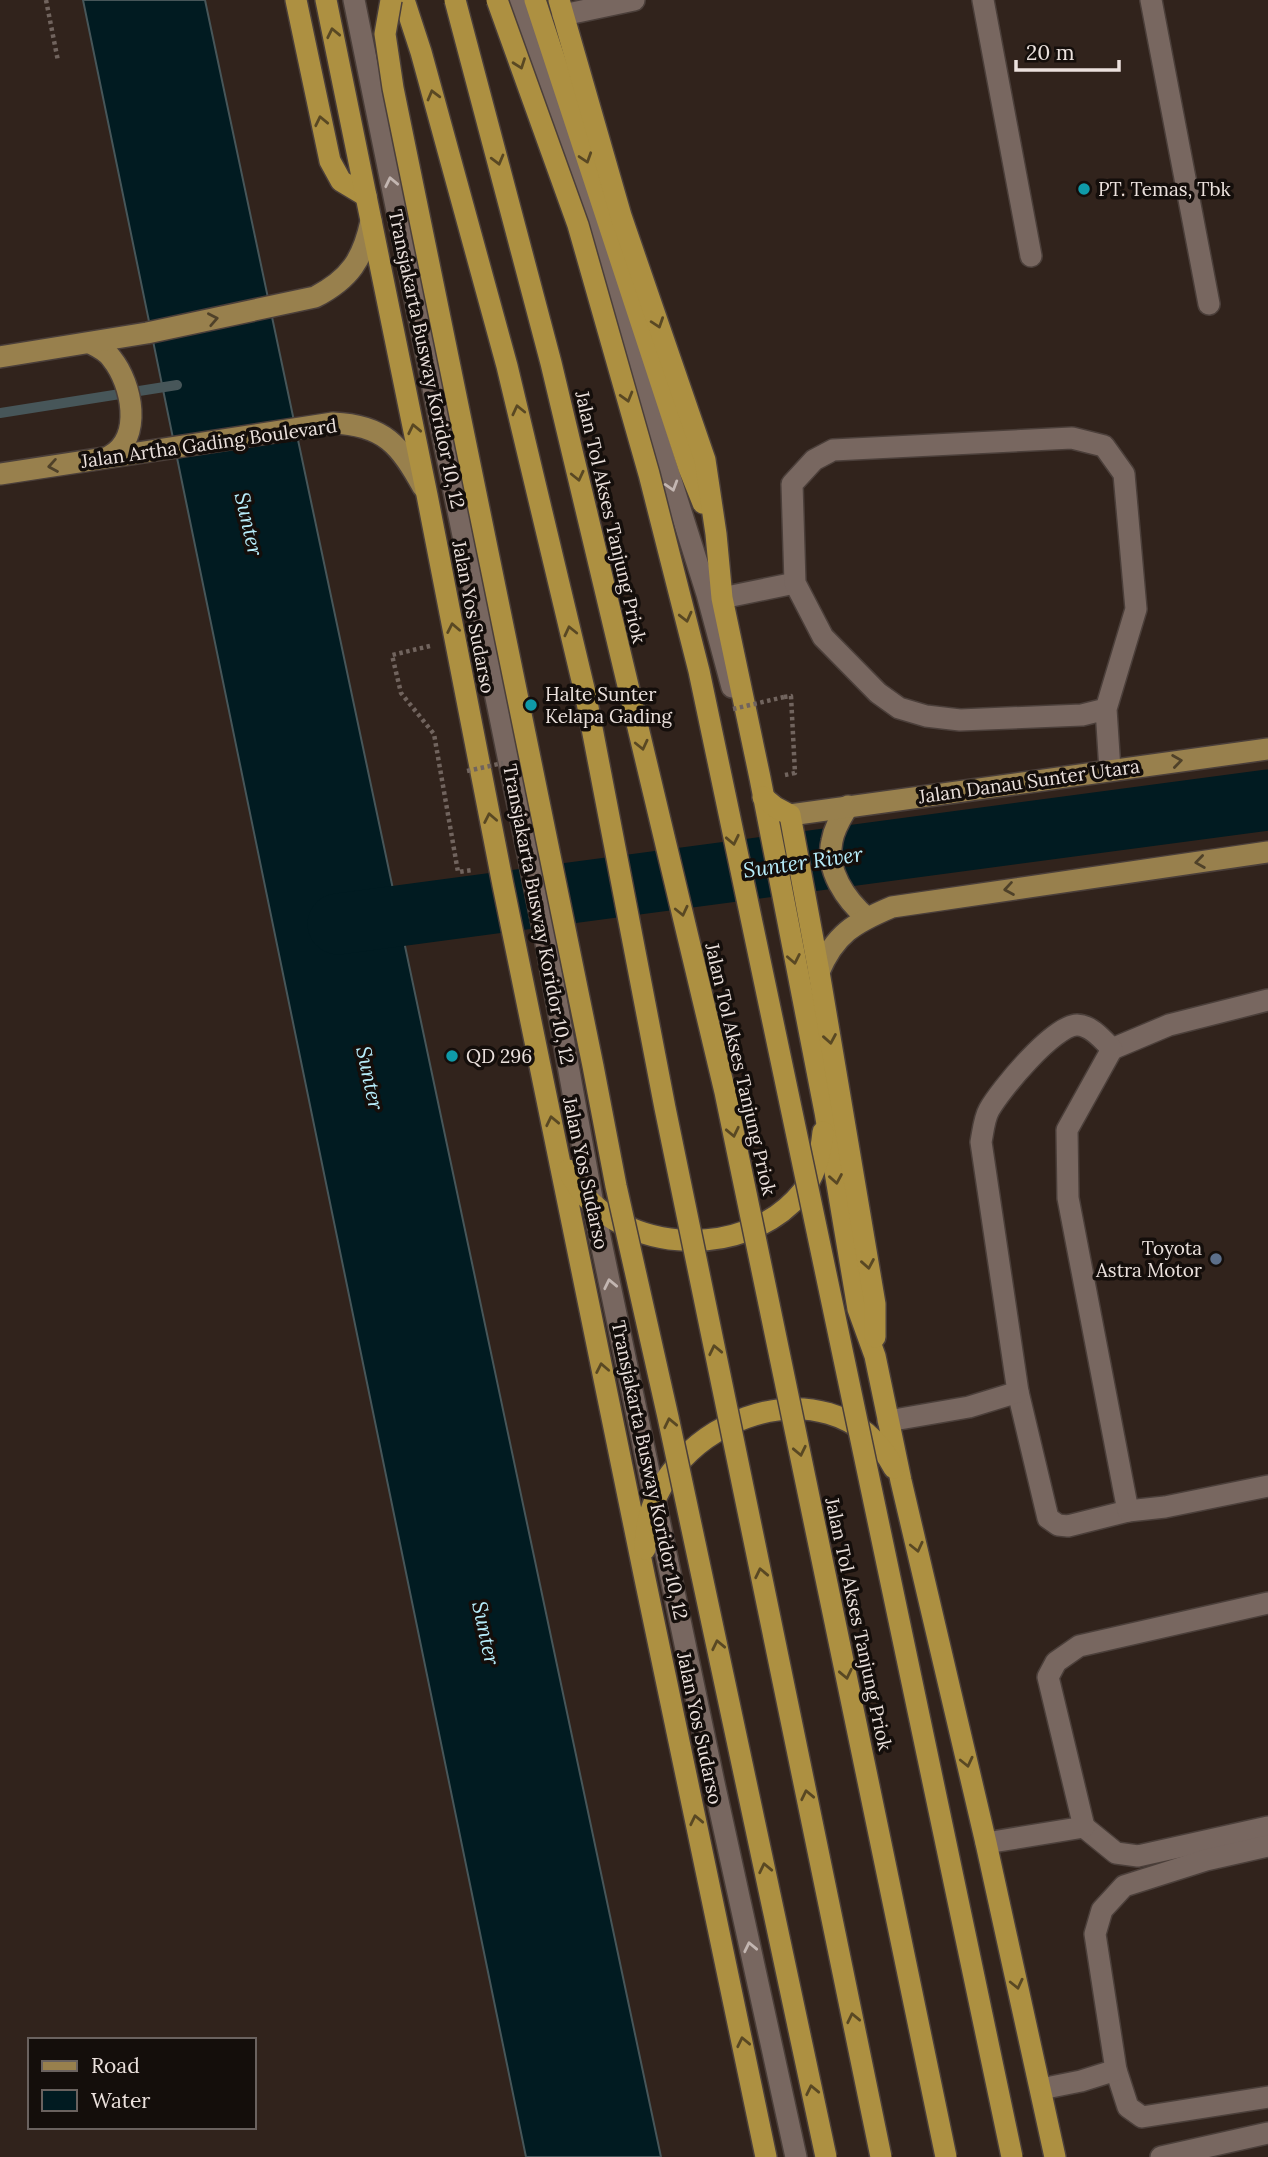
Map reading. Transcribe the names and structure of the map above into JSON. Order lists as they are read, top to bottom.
{
  "streets": {
    "highway": ["Jalan Tol Akses Tanjung Priok", "Jalan Yos Sudarso"],
    "main road": ["Jalan Artha Gading Boulevard", "Jalan Danau Sunter Utara"],
    "lane": ["Transjakarta Busway Koridor 10, 12"]
  },
  "crossings": [
    ["Jalan Artha Gading Boulevard", "Jalan Yos Sudarso"]
  ],
  "one_way": ["Transjakarta Busway Koridor 10, 12"],
  "water": ["Sunter", "Sunter River"],
  "places": [
    "PT. Temas, Tbk",
    "Halte Sunter Kelapa Gading",
    "QD 296",
    "Toyota Astra Motor"
  ],
  "legend": ["Road", "Water"],
  "scale_bar": "20 m"
}
